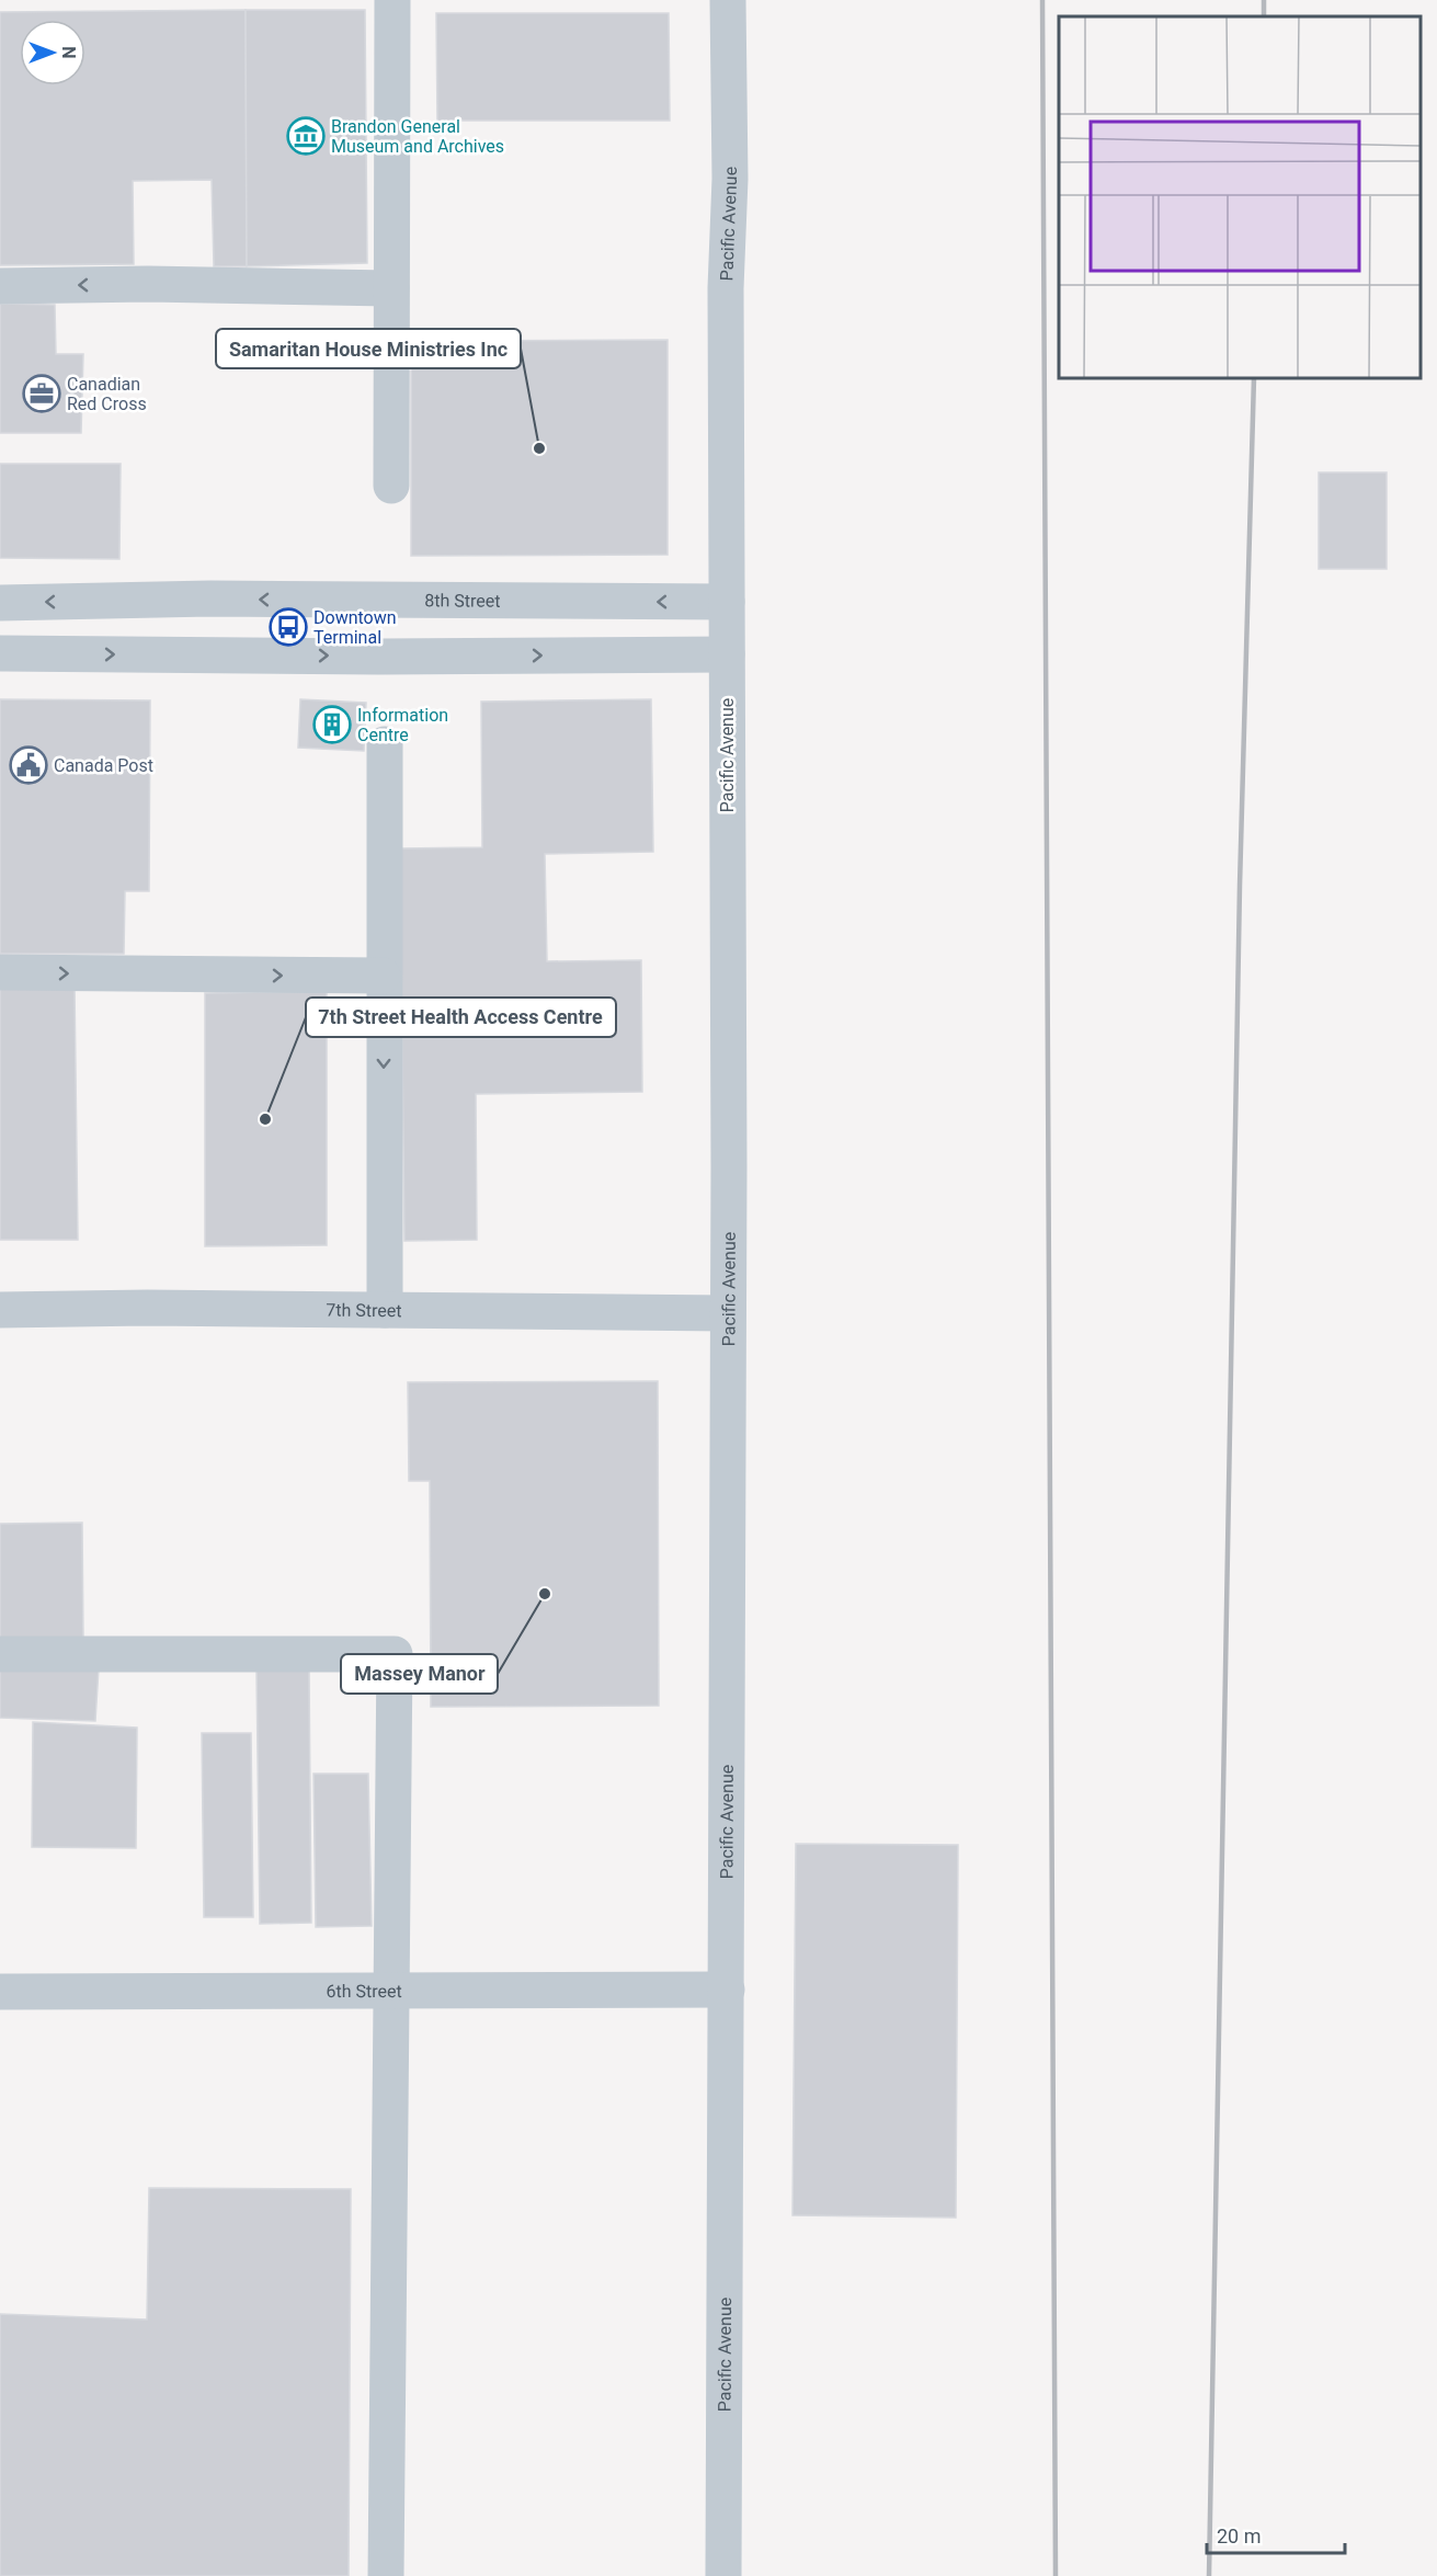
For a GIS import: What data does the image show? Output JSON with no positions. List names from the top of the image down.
{
  "streets": {
    "street": [
      "Pacific Avenue",
      "8th Street",
      "7th Street",
      "6th Street"
    ]
  },
  "crossings": [
    ["Pacific Avenue", "8th Street"],
    ["Pacific Avenue", "7th Street"],
    ["Pacific Avenue", "6th Street"]
  ],
  "places": {
    "museum": ["Brandon General Museum and Archives"],
    "office": ["Canadian Red Cross"],
    "other": ["Samaritan House Ministries Inc", "7th Street Health Access Centre", "Massey Manor"],
    "bus stop": ["Downtown Terminal"],
    "building": ["Information Centre"],
    "public building": ["Canada Post"]
  },
  "scale_bar": "20 m",
  "north": "right"
}
